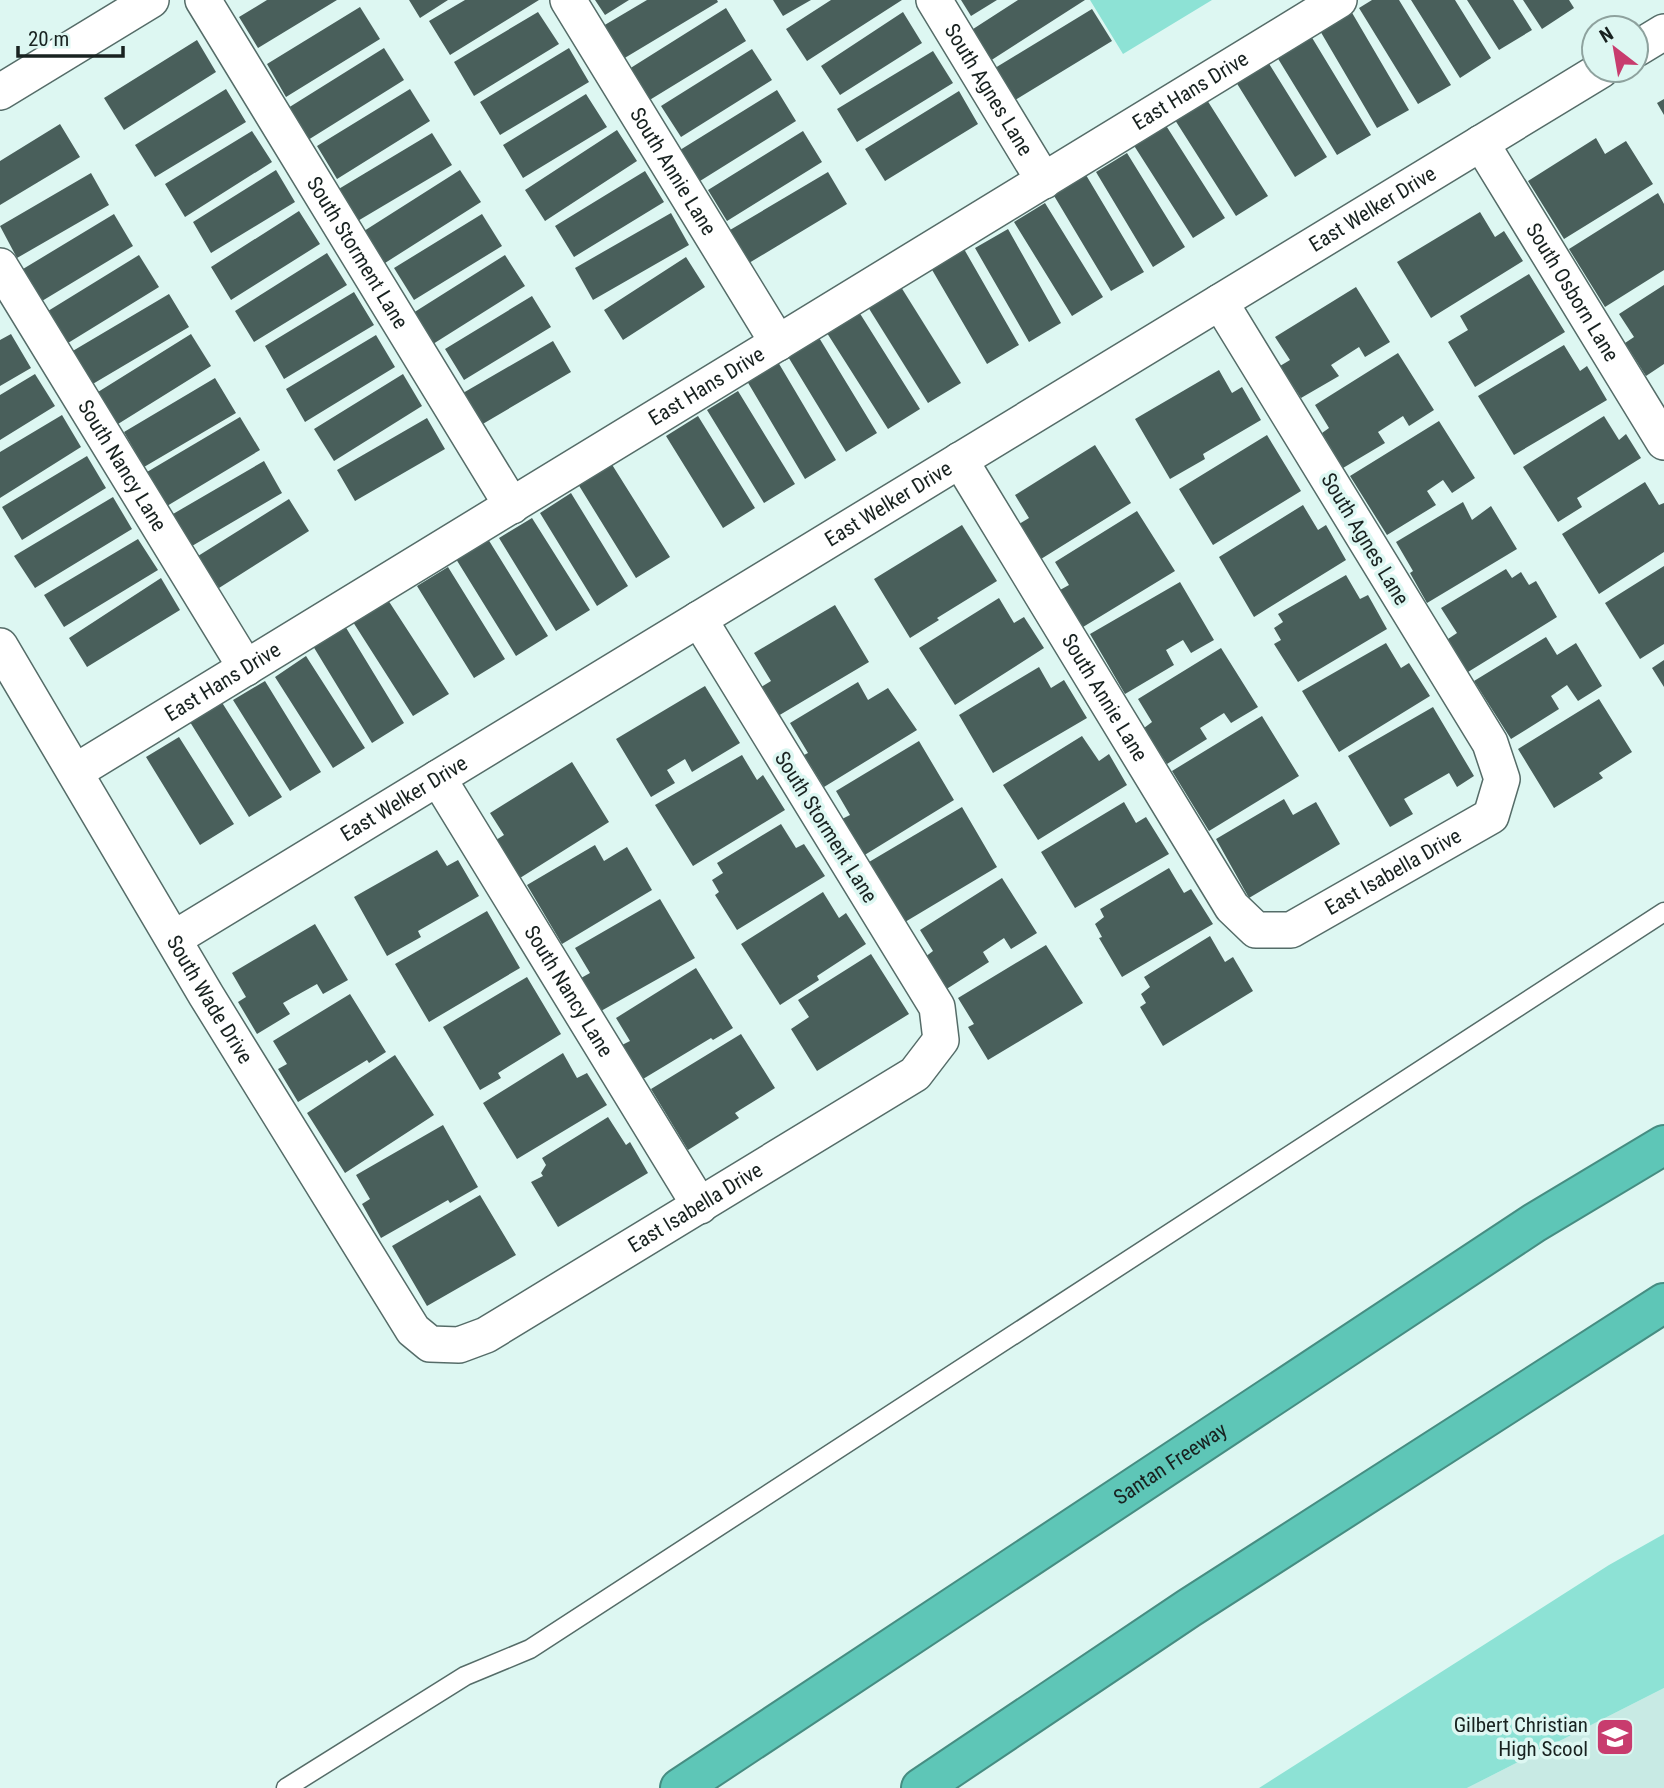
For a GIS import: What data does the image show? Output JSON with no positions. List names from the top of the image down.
{
  "streets": {
    "highway": ["Santan Freeway"],
    "street": [
      "South Agnes Lane",
      "East Hans Drive",
      "South Annie Lane",
      "East Welker Drive",
      "South Storment Lane",
      "South Osborn Lane",
      "South Nancy Lane",
      "East Isabella Drive",
      "South Wade Drive"
    ]
  },
  "crossings": [
    ["South Agnes Lane", "East Hans Drive"],
    ["South Agnes Lane", "East Welker Drive"],
    ["South Agnes Lane", "East Isabella Drive"],
    ["East Hans Drive", "South Annie Lane"],
    ["East Hans Drive", "South Storment Lane"],
    ["East Hans Drive", "South Nancy Lane"],
    ["East Hans Drive", "South Wade Drive"],
    ["South Annie Lane", "East Welker Drive"],
    ["South Annie Lane", "East Isabella Drive"],
    ["East Welker Drive", "South Storment Lane"],
    ["East Welker Drive", "South Osborn Lane"],
    ["East Welker Drive", "South Nancy Lane"],
    ["East Welker Drive", "South Wade Drive"],
    ["South Storment Lane", "East Isabella Drive"],
    ["South Nancy Lane", "East Isabella Drive"],
    ["East Isabella Drive", "South Wade Drive"]
  ],
  "places": {
    "school or university": ["Gilbert Christian High Scool"]
  },
  "scale_bar": "20 m",
  "north": "top left"
}
